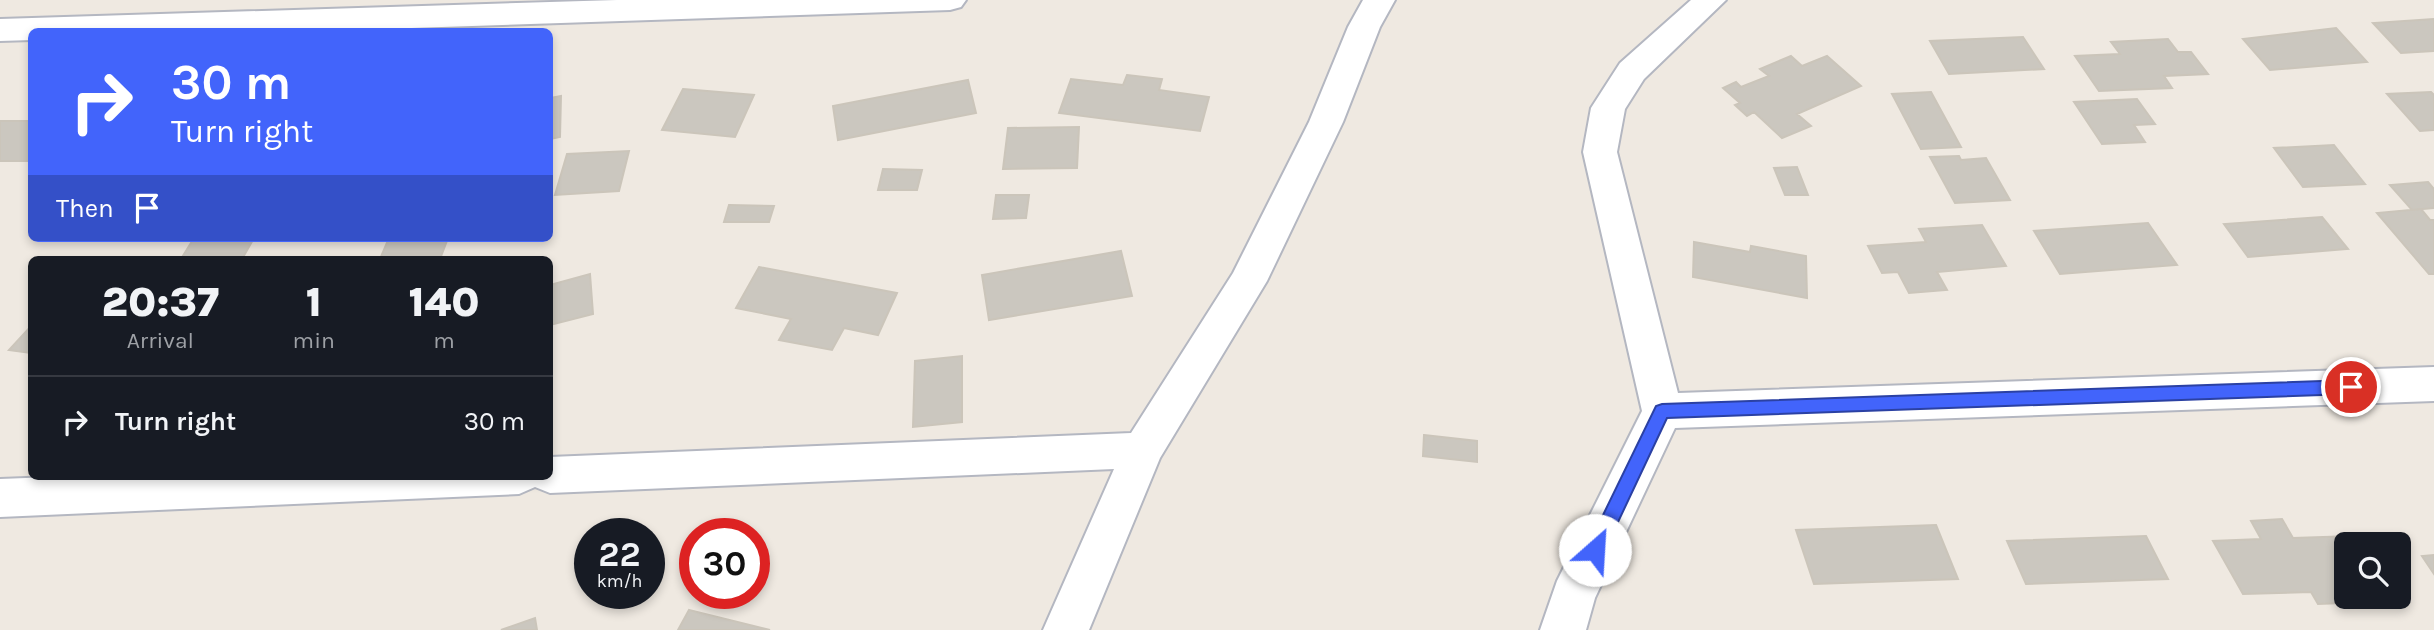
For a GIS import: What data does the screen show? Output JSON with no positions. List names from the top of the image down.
{
  "page": {
    "turn": ["30 m", "Turn right"],
    "then": "Then",
    "eta": [
      "20:37",
      "Arrival",
      "1",
      "min",
      "140",
      "m"
    ],
    "list": [
      {
        "name": "Turn right",
        "value": "30 m"
      }
    ],
    "speed": "22 km/h",
    "limit": "30"
  }
}
